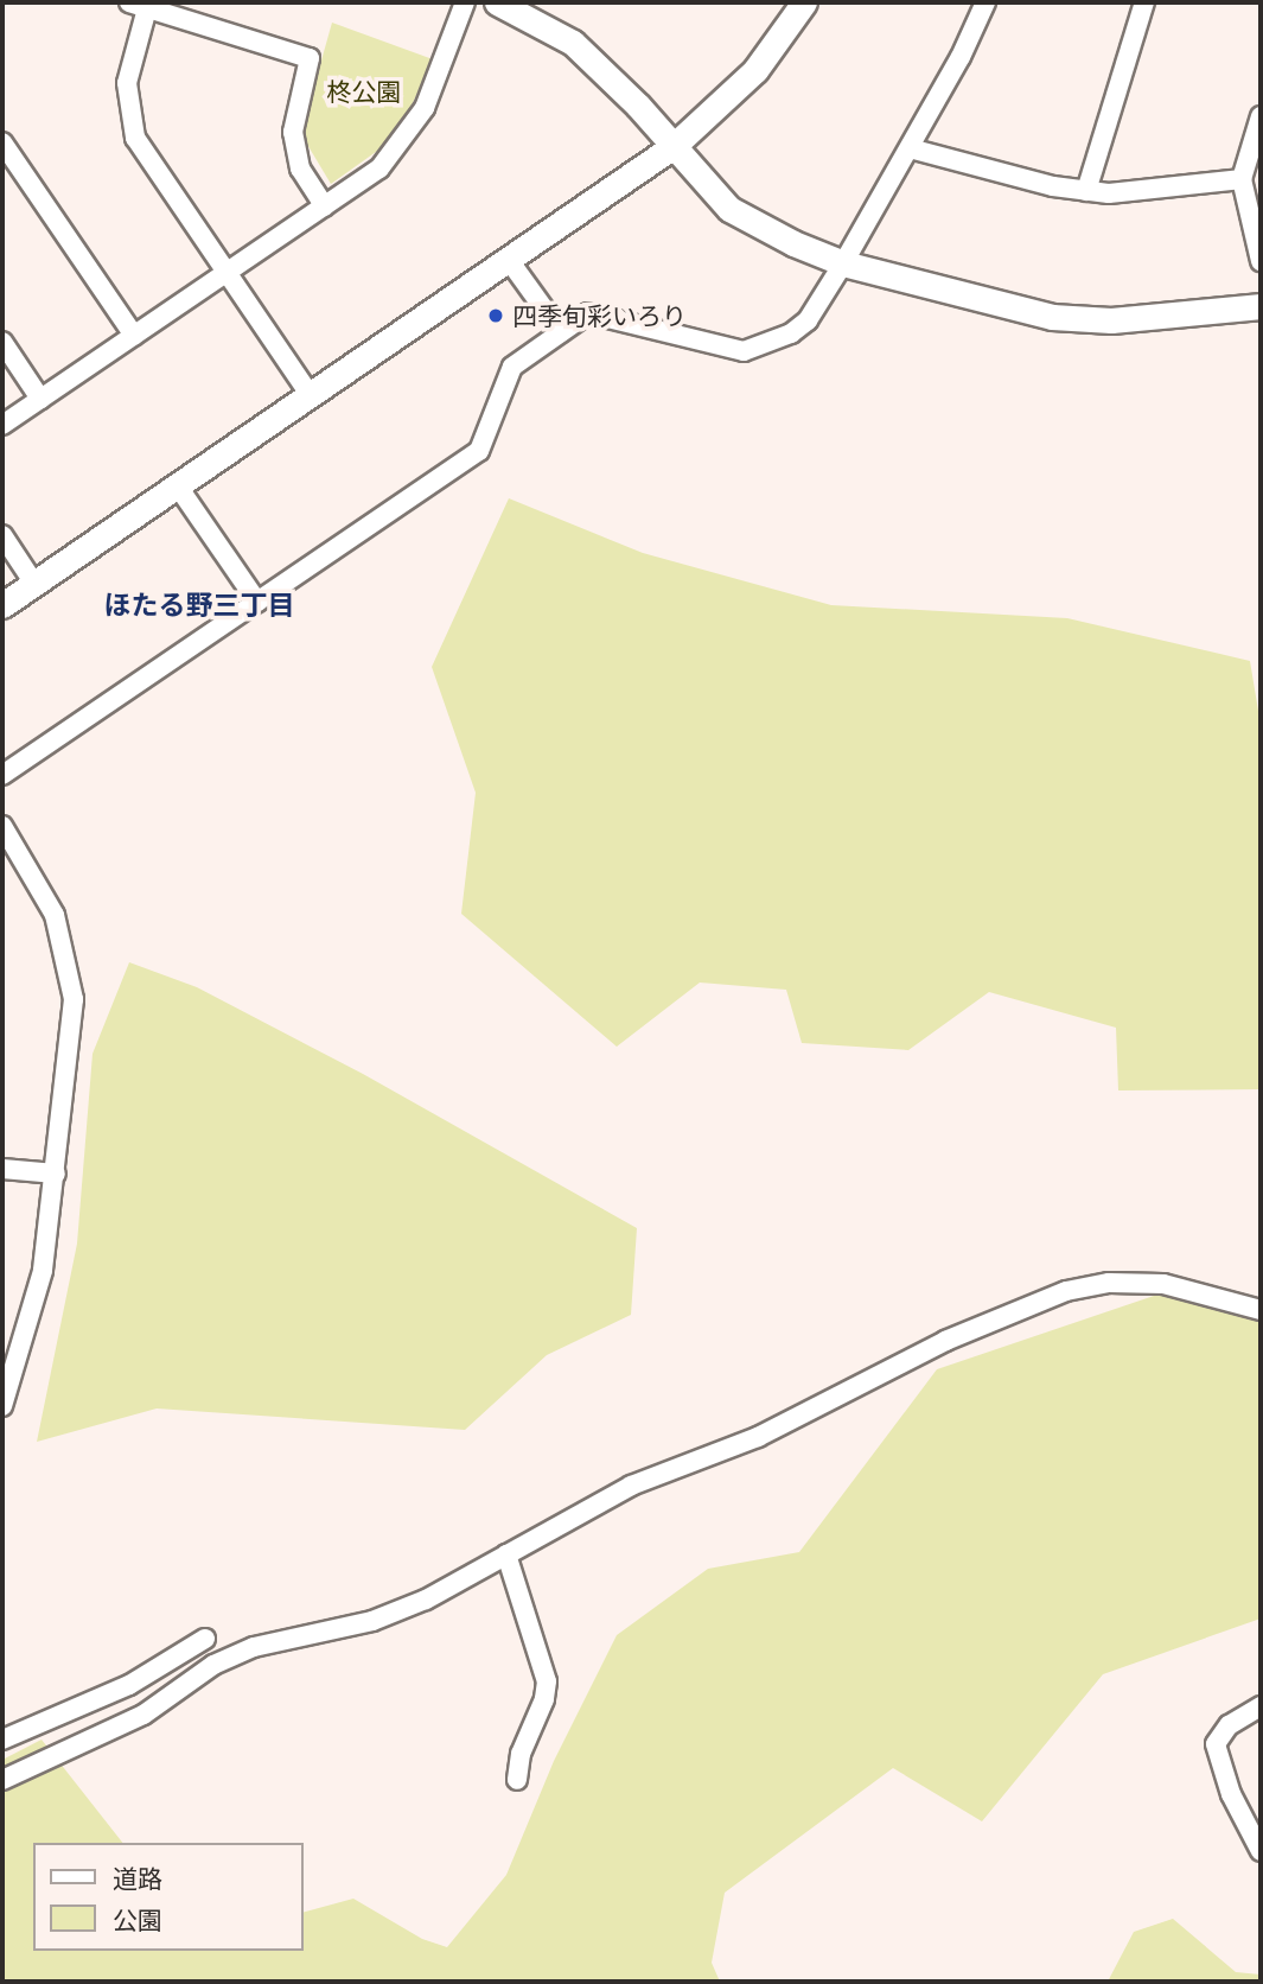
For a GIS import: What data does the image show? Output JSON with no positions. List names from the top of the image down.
{
  "districts": ["ほたる野三丁目"],
  "parks": ["柊公園"],
  "places": ["四季旬彩いろり"],
  "legend": ["道路", "公園"]
}
